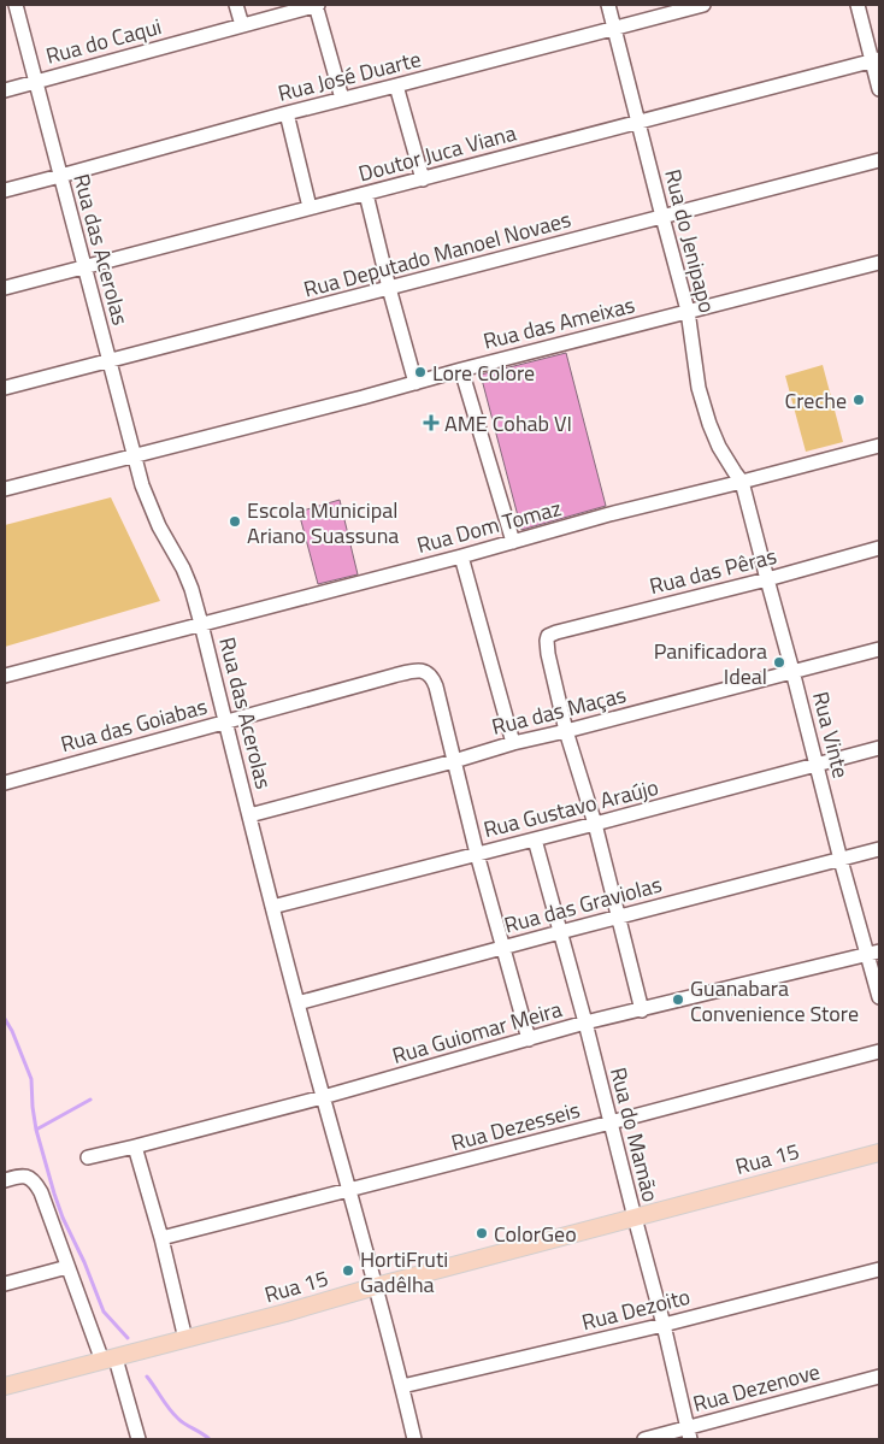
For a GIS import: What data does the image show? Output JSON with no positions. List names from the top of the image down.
{
  "streets": {
    "main road": ["Rua 15"],
    "street": [
      "Rua do Caqui",
      "Rua José Duarte",
      "Doutor Juca Viana",
      "Rua do Jenipapo",
      "Rua das Acerolas",
      "Rua Deputado Manoel Novaes",
      "Rua das Ameixas",
      "Rua Dom Tomaz",
      "Rua das Pêras",
      "Rua das Maças",
      "Rua das Goiabas",
      "Rua Vinte",
      "Rua Gustavo Araújo",
      "Rua das Graviolas",
      "Rua Guiomar Meira",
      "Rua Dezesseis",
      "Rua do Mamão",
      "Rua Dezoito",
      "Rua Dezenove"
    ]
  },
  "crossings": [
    ["Rua do Caqui", "Rua das Acerolas"],
    ["Rua José Duarte", "Rua do Jenipapo"],
    ["Rua José Duarte", "Rua das Acerolas"],
    ["Doutor Juca Viana", "Rua do Jenipapo"],
    ["Doutor Juca Viana", "Rua das Acerolas"],
    ["Rua do Jenipapo", "Rua Deputado Manoel Novaes"],
    ["Rua do Jenipapo", "Rua das Ameixas"],
    ["Rua do Jenipapo", "Rua Dom Tomaz"],
    ["Rua do Jenipapo", "Rua Vinte"],
    ["Rua das Acerolas", "Rua Deputado Manoel Novaes"],
    ["Rua das Acerolas", "Rua das Ameixas"],
    ["Rua das Acerolas", "Rua Dom Tomaz"],
    ["Rua das Acerolas", "Rua das Maças"],
    ["Rua das Acerolas", "Rua das Goiabas"],
    ["Rua das Acerolas", "Rua Gustavo Araújo"],
    ["Rua das Acerolas", "Rua das Graviolas"],
    ["Rua das Acerolas", "Rua Guiomar Meira"],
    ["Rua das Acerolas", "Rua Dezesseis"],
    ["Rua das Acerolas", "Rua 15"],
    ["Rua das Acerolas", "Rua Dezoito"],
    ["Rua Dom Tomaz", "Rua Vinte"],
    ["Rua das Pêras", "Rua das Maças"],
    ["Rua das Pêras", "Rua Vinte"],
    ["Rua das Maças", "Rua das Goiabas"],
    ["Rua das Maças", "Rua Vinte"],
    ["Rua das Goiabas", "Rua Gustavo Araújo"],
    ["Rua das Goiabas", "Rua das Graviolas"],
    ["Rua das Goiabas", "Rua Guiomar Meira"],
    ["Rua Vinte", "Rua Gustavo Araújo"],
    ["Rua Vinte", "Rua das Graviolas"],
    ["Rua Vinte", "Rua Guiomar Meira"],
    ["Rua Gustavo Araújo", "Rua do Mamão"],
    ["Rua das Graviolas", "Rua do Mamão"],
    ["Rua Guiomar Meira", "Rua do Mamão"],
    ["Rua Dezesseis", "Rua do Mamão"],
    ["Rua do Mamão", "Rua 15"],
    ["Rua do Mamão", "Rua Dezoito"],
    ["Rua do Mamão", "Rua Dezenove"]
  ],
  "places": {
    "other": [
      "Lore Colore",
      "Creche",
      "Escola Municipal Ariano Suassuna",
      "Panificadora Ideal",
      "Guanabara Convenience Store",
      "ColorGeo",
      "HortiFruti Gadêlha"
    ],
    "health": ["AME Cohab VI"]
  }
}
